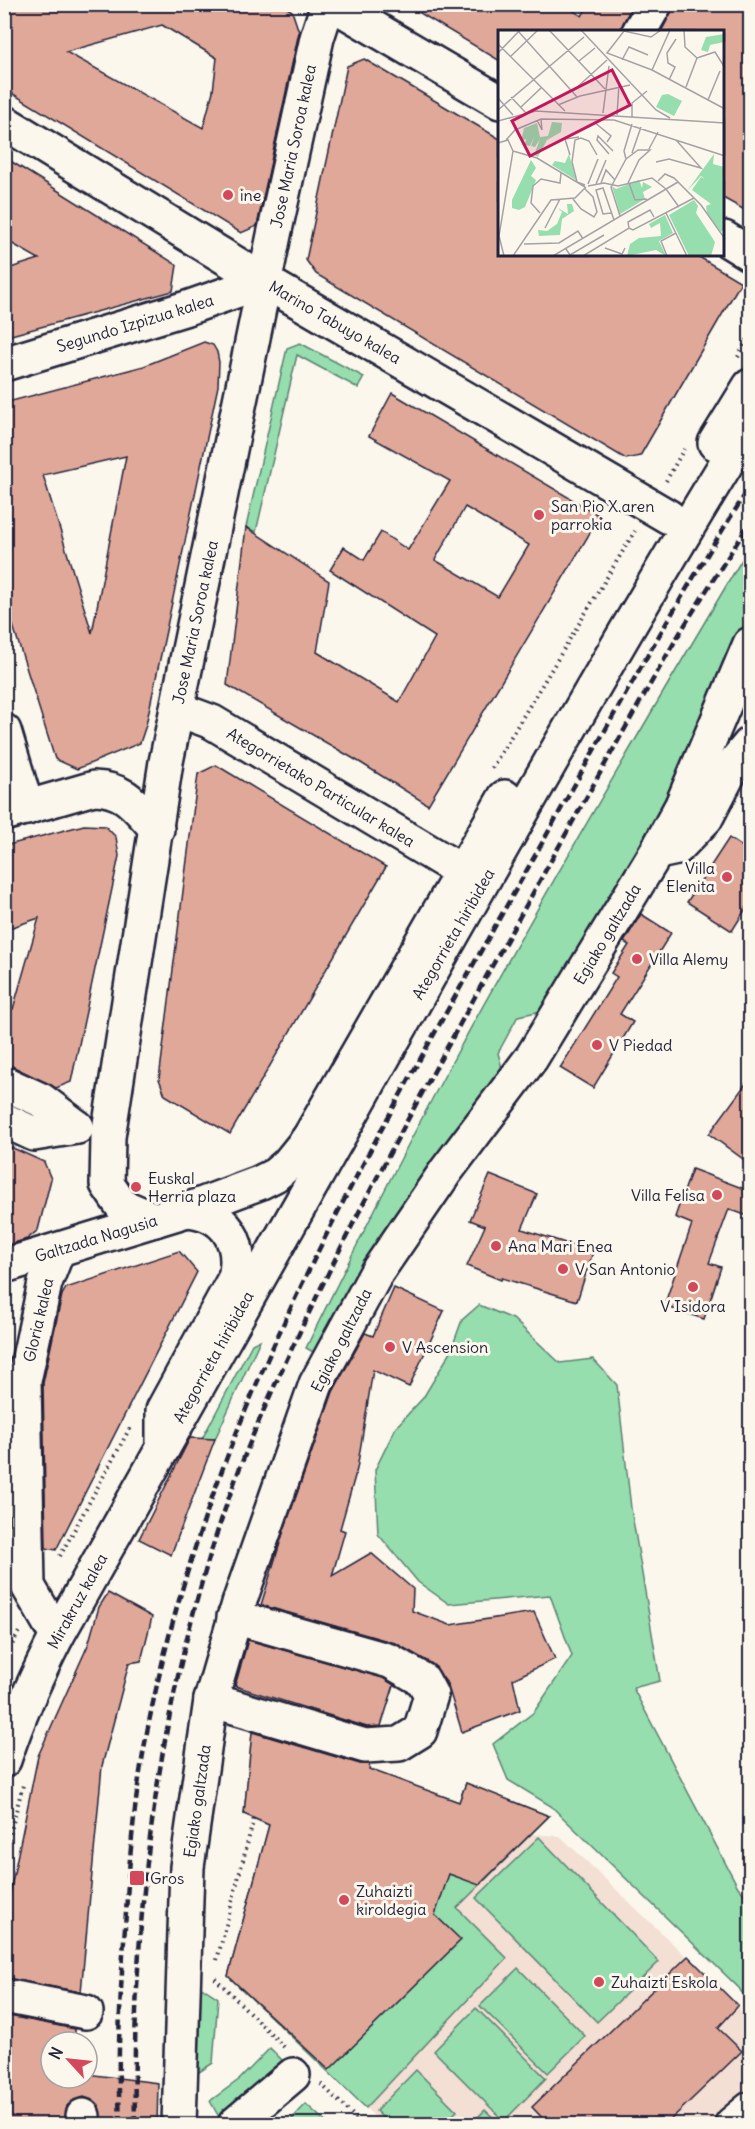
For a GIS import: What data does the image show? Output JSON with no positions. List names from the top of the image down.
{
  "streets": {
    "street": [
      "Jose Maria Soroa kalea",
      "Marino Tabuyo kalea",
      "Segundo Izpizua kalea",
      "Ategorrietako Particular kalea",
      "Ategorrieta hiribidea",
      "Egiako galtzada",
      "Galtzada Nagusia",
      "Gloria kalea",
      "Mirakruz kalea"
    ]
  },
  "crossings": [
    ["Jose Maria Soroa kalea", "Marino Tabuyo kalea"],
    ["Jose Maria Soroa kalea", "Segundo Izpizua kalea"],
    ["Jose Maria Soroa kalea", "Ategorrietako Particular kalea"],
    ["Jose Maria Soroa kalea", "Galtzada Nagusia"],
    ["Marino Tabuyo kalea", "Segundo Izpizua kalea"],
    ["Marino Tabuyo kalea", "Ategorrieta hiribidea"],
    ["Ategorrietako Particular kalea", "Ategorrieta hiribidea"],
    ["Ategorrieta hiribidea", "Galtzada Nagusia"],
    ["Ategorrieta hiribidea", "Mirakruz kalea"],
    ["Galtzada Nagusia", "Gloria kalea"],
    ["Gloria kalea", "Mirakruz kalea"]
  ],
  "places": {
    "other": [
      "ine",
      "San Pio X.aren parrokia",
      "Villa Elenita",
      "Villa Alemy",
      "V Piedad",
      "Euskal Herria plaza",
      "Villa Felisa",
      "Ana Mari Enea",
      "V San Antonio",
      "V Isidora",
      "V Ascension",
      "Zuhaizti kiroldegia",
      "Zuhaizti Eskola"
    ],
    "transit": ["Gros"]
  },
  "north": "top left"
}
